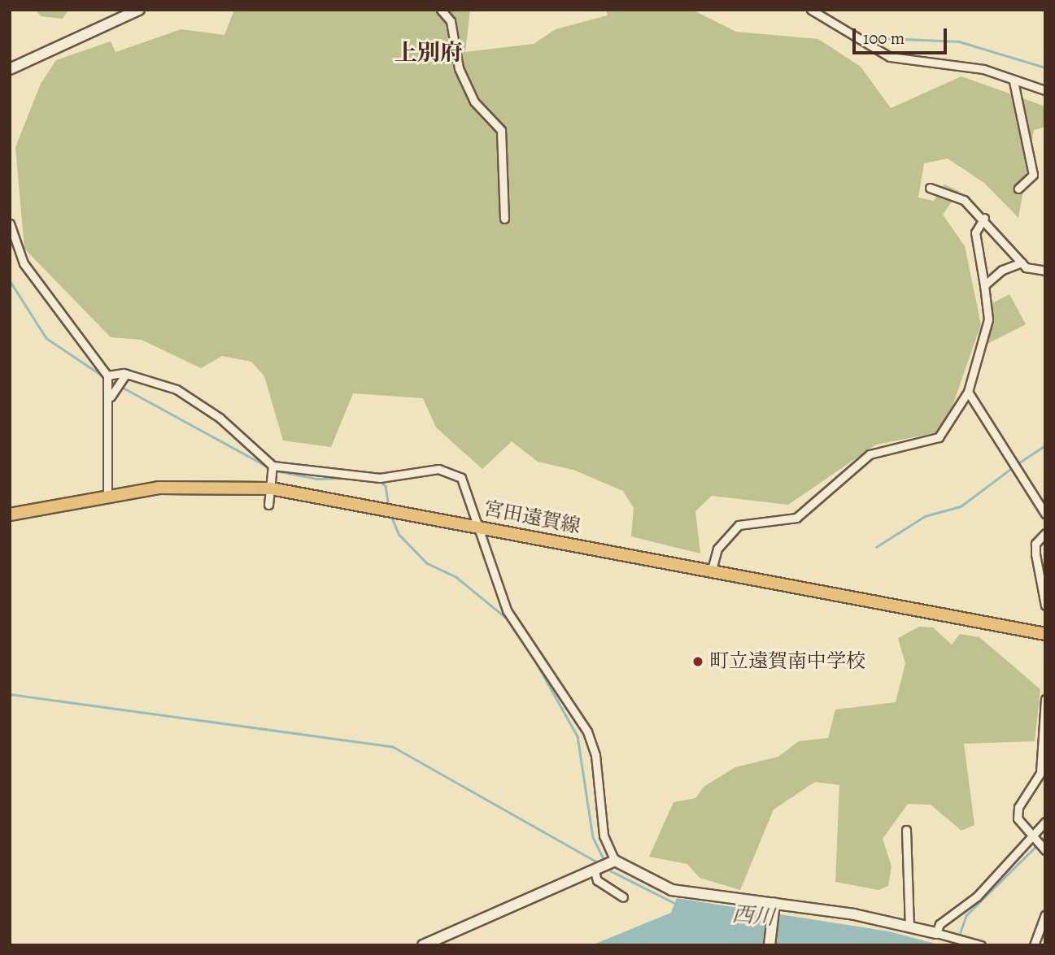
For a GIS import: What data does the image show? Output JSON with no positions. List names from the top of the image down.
{
  "streets": {
    "main road": ["宮田遠賀線"]
  },
  "districts": ["上別府"],
  "water": ["西川"],
  "places": ["町立遠賀南中学校"],
  "scale_bar": "100 m"
}
